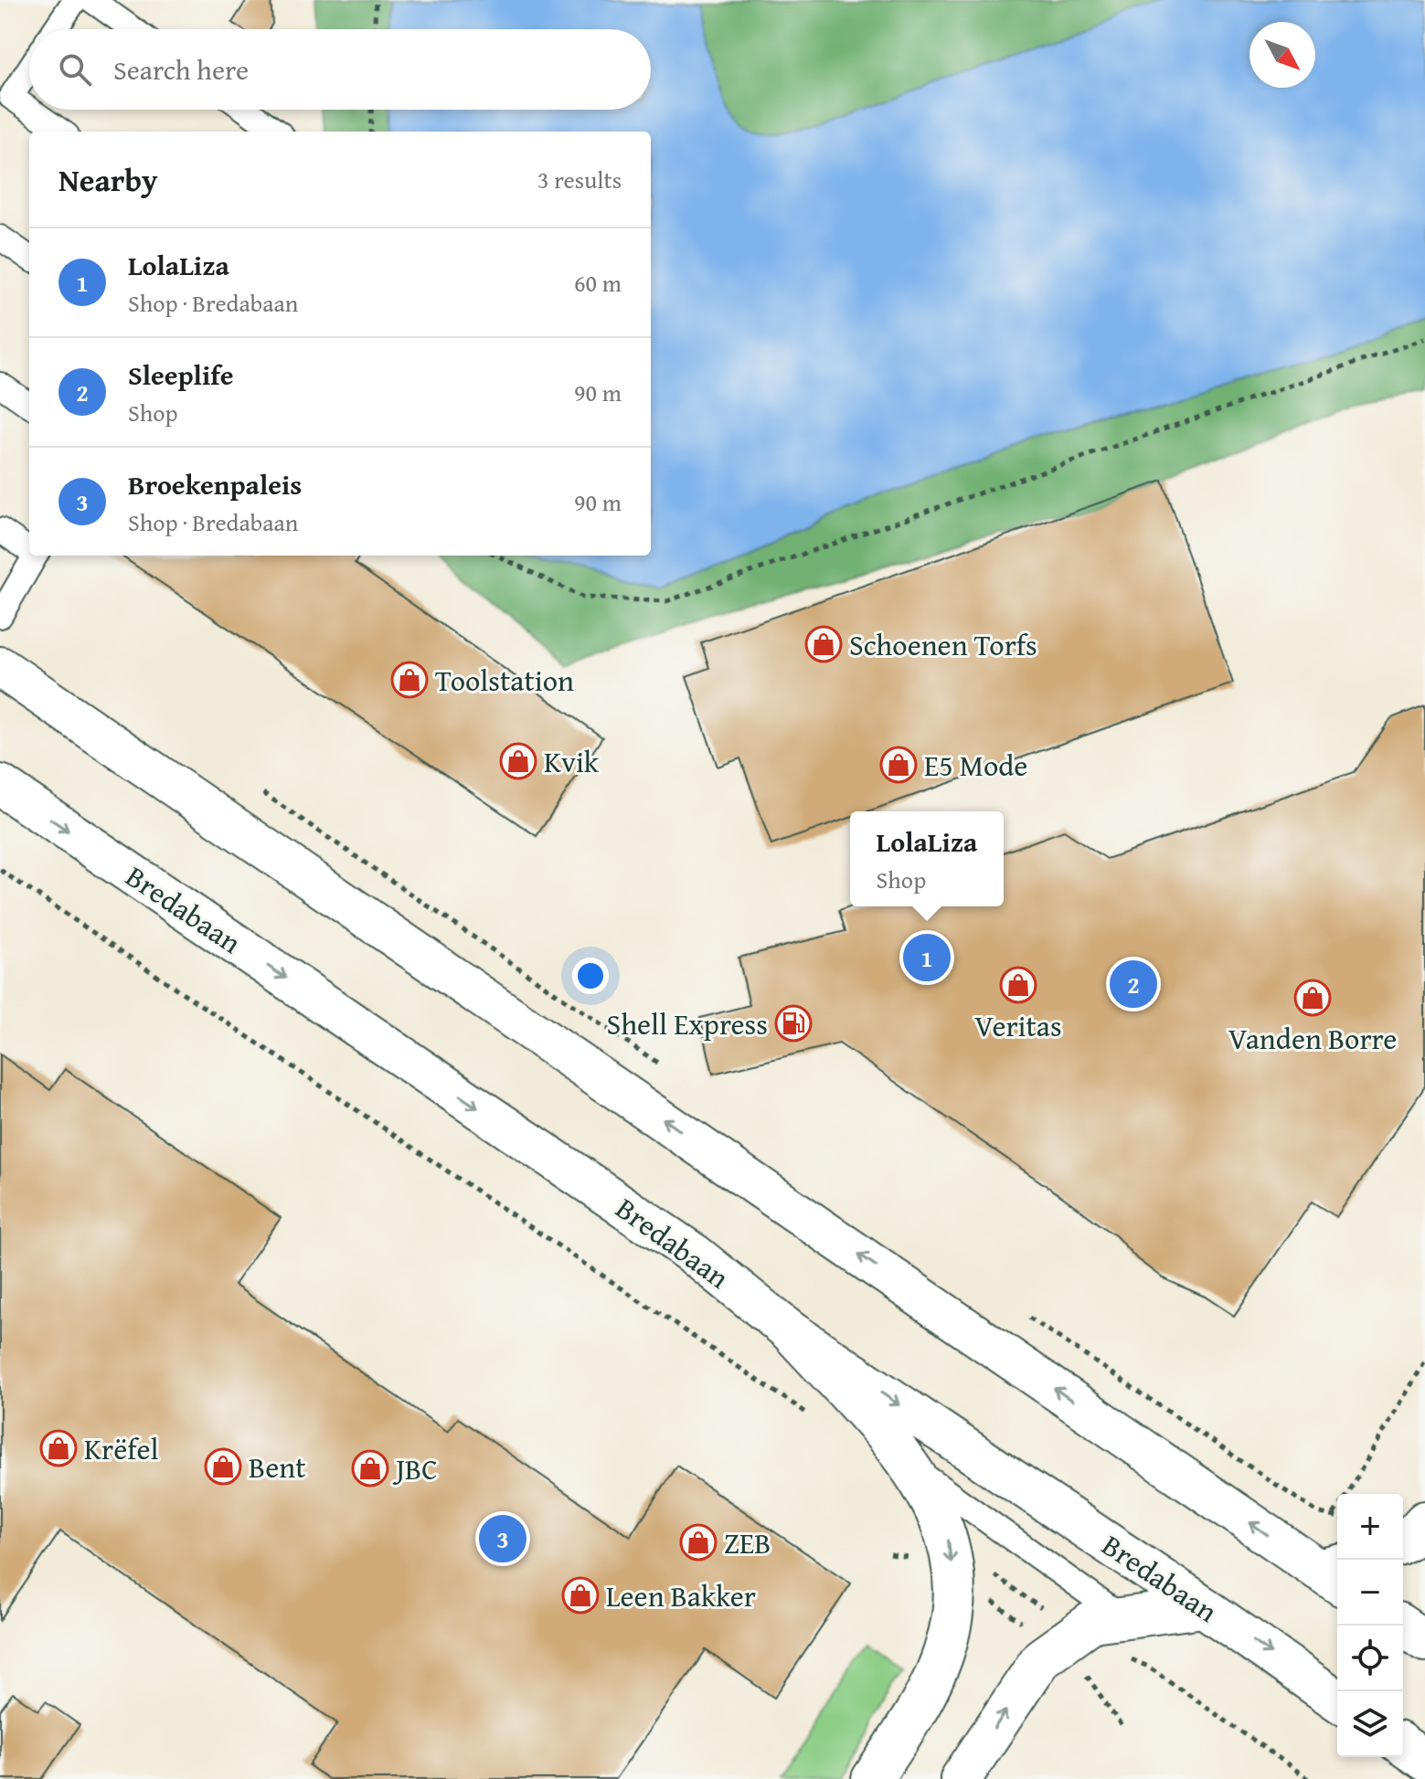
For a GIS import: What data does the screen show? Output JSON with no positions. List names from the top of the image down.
{
  "streets": {
    "main road": ["Bredabaan"]
  },
  "places": {
    "shop": [
      "Schoenen Torfs",
      "Toolstation",
      "Kvik",
      "E5 Mode",
      "Veritas",
      "Vanden Borre",
      "Krëfel",
      "Bent",
      "JBC",
      "ZEB",
      "Leen Bakker"
    ],
    "fuel station": ["Shell Express"]
  },
  "north": "bottom right",
  "page": {
    "search": "Search here",
    "heading": ["Nearby", "3 results"],
    "list": [
      {
        "mark": "1",
        "name": "LolaLiza",
        "note": "Shop · Bredabaan",
        "value": "60 m"
      },
      {
        "mark": "2",
        "name": "Sleeplife",
        "note": "Shop",
        "value": "90 m"
      },
      {
        "mark": "3",
        "name": "Broekenpaleis",
        "note": "Shop · Bredabaan",
        "value": "90 m"
      }
    ],
    "popup": ["LolaLiza", "Shop"],
    "pins": ["1", "2", "3"],
    "map_buttons": ["+", "−"]
  }
}
